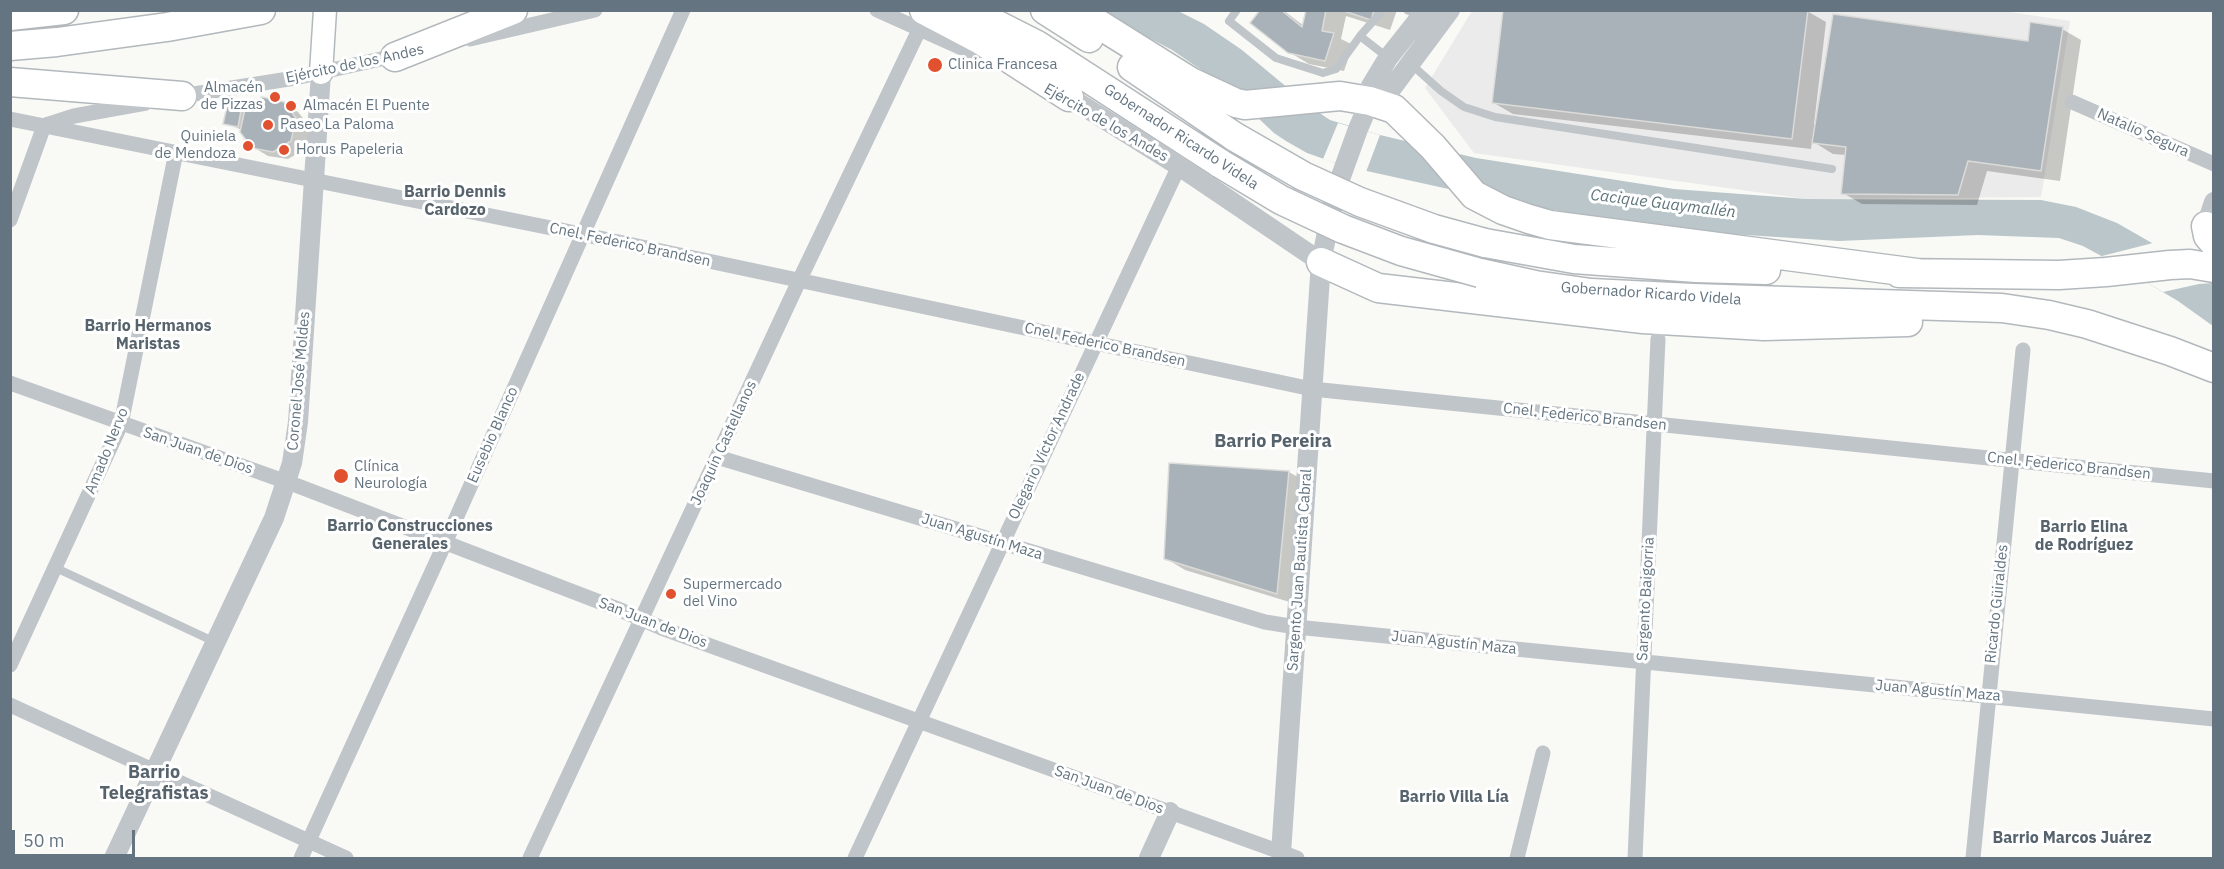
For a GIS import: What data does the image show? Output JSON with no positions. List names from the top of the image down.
{
  "streets": {
    "highway": ["Gobernador Ricardo Videla"],
    "main road": ["Coronel José Moldes"],
    "street": [
      "Ejército de los Andes",
      "Natalio Segura",
      "Cnel. Federico Brandsen",
      "Eusebio Blanco",
      "Joaquín Castellanos",
      "Olegario Víctor Andrade",
      "Amado Nervo",
      "San Juan de Dios",
      "Juan Agustín Maza",
      "Sargento Juan Bautista Cabral",
      "Sargento Baigorria",
      "Ricardo Güiraldes"
    ]
  },
  "crossings": [
    ["Ejército de los Andes", "Cnel. Federico Brandsen"],
    ["Ejército de los Andes", "Coronel José Moldes"],
    ["Ejército de los Andes", "Olegario Víctor Andrade"],
    ["Ejército de los Andes", "Sargento Juan Bautista Cabral"],
    ["Cnel. Federico Brandsen", "Coronel José Moldes"],
    ["Cnel. Federico Brandsen", "Eusebio Blanco"],
    ["Cnel. Federico Brandsen", "Joaquín Castellanos"],
    ["Cnel. Federico Brandsen", "Olegario Víctor Andrade"],
    ["Cnel. Federico Brandsen", "Amado Nervo"],
    ["Cnel. Federico Brandsen", "Sargento Juan Bautista Cabral"],
    ["Cnel. Federico Brandsen", "Sargento Baigorria"],
    ["Cnel. Federico Brandsen", "Ricardo Güiraldes"],
    ["Coronel José Moldes", "San Juan de Dios"],
    ["Eusebio Blanco", "San Juan de Dios"],
    ["Joaquín Castellanos", "San Juan de Dios"],
    ["Joaquín Castellanos", "Juan Agustín Maza"],
    ["Olegario Víctor Andrade", "San Juan de Dios"],
    ["Olegario Víctor Andrade", "Juan Agustín Maza"],
    ["Amado Nervo", "San Juan de Dios"],
    ["San Juan de Dios", "Sargento Juan Bautista Cabral"],
    ["Juan Agustín Maza", "Sargento Juan Bautista Cabral"],
    ["Juan Agustín Maza", "Sargento Baigorria"],
    ["Juan Agustín Maza", "Ricardo Güiraldes"]
  ],
  "districts": [
    "Barrio Dennis Cardozo",
    "Barrio Hermanos Maristas",
    "Barrio Pereira",
    "Barrio Construcciones Generales",
    "Barrio Elina de Rodríguez",
    "Barrio Telegrafistas",
    "Barrio Villa Lía",
    "Barrio Marcos Juárez"
  ],
  "water": ["Cacique Guaymallén"],
  "places": [
    "Clinica Francesa",
    "Almacén de Pizzas",
    "Almacén El Puente",
    "Paseo La Paloma",
    "Quiniela de Mendoza",
    "Horus Papeleria",
    "Clínica Neurología",
    "Supermercado del Vino"
  ],
  "scale_bar": "50 m"
}
